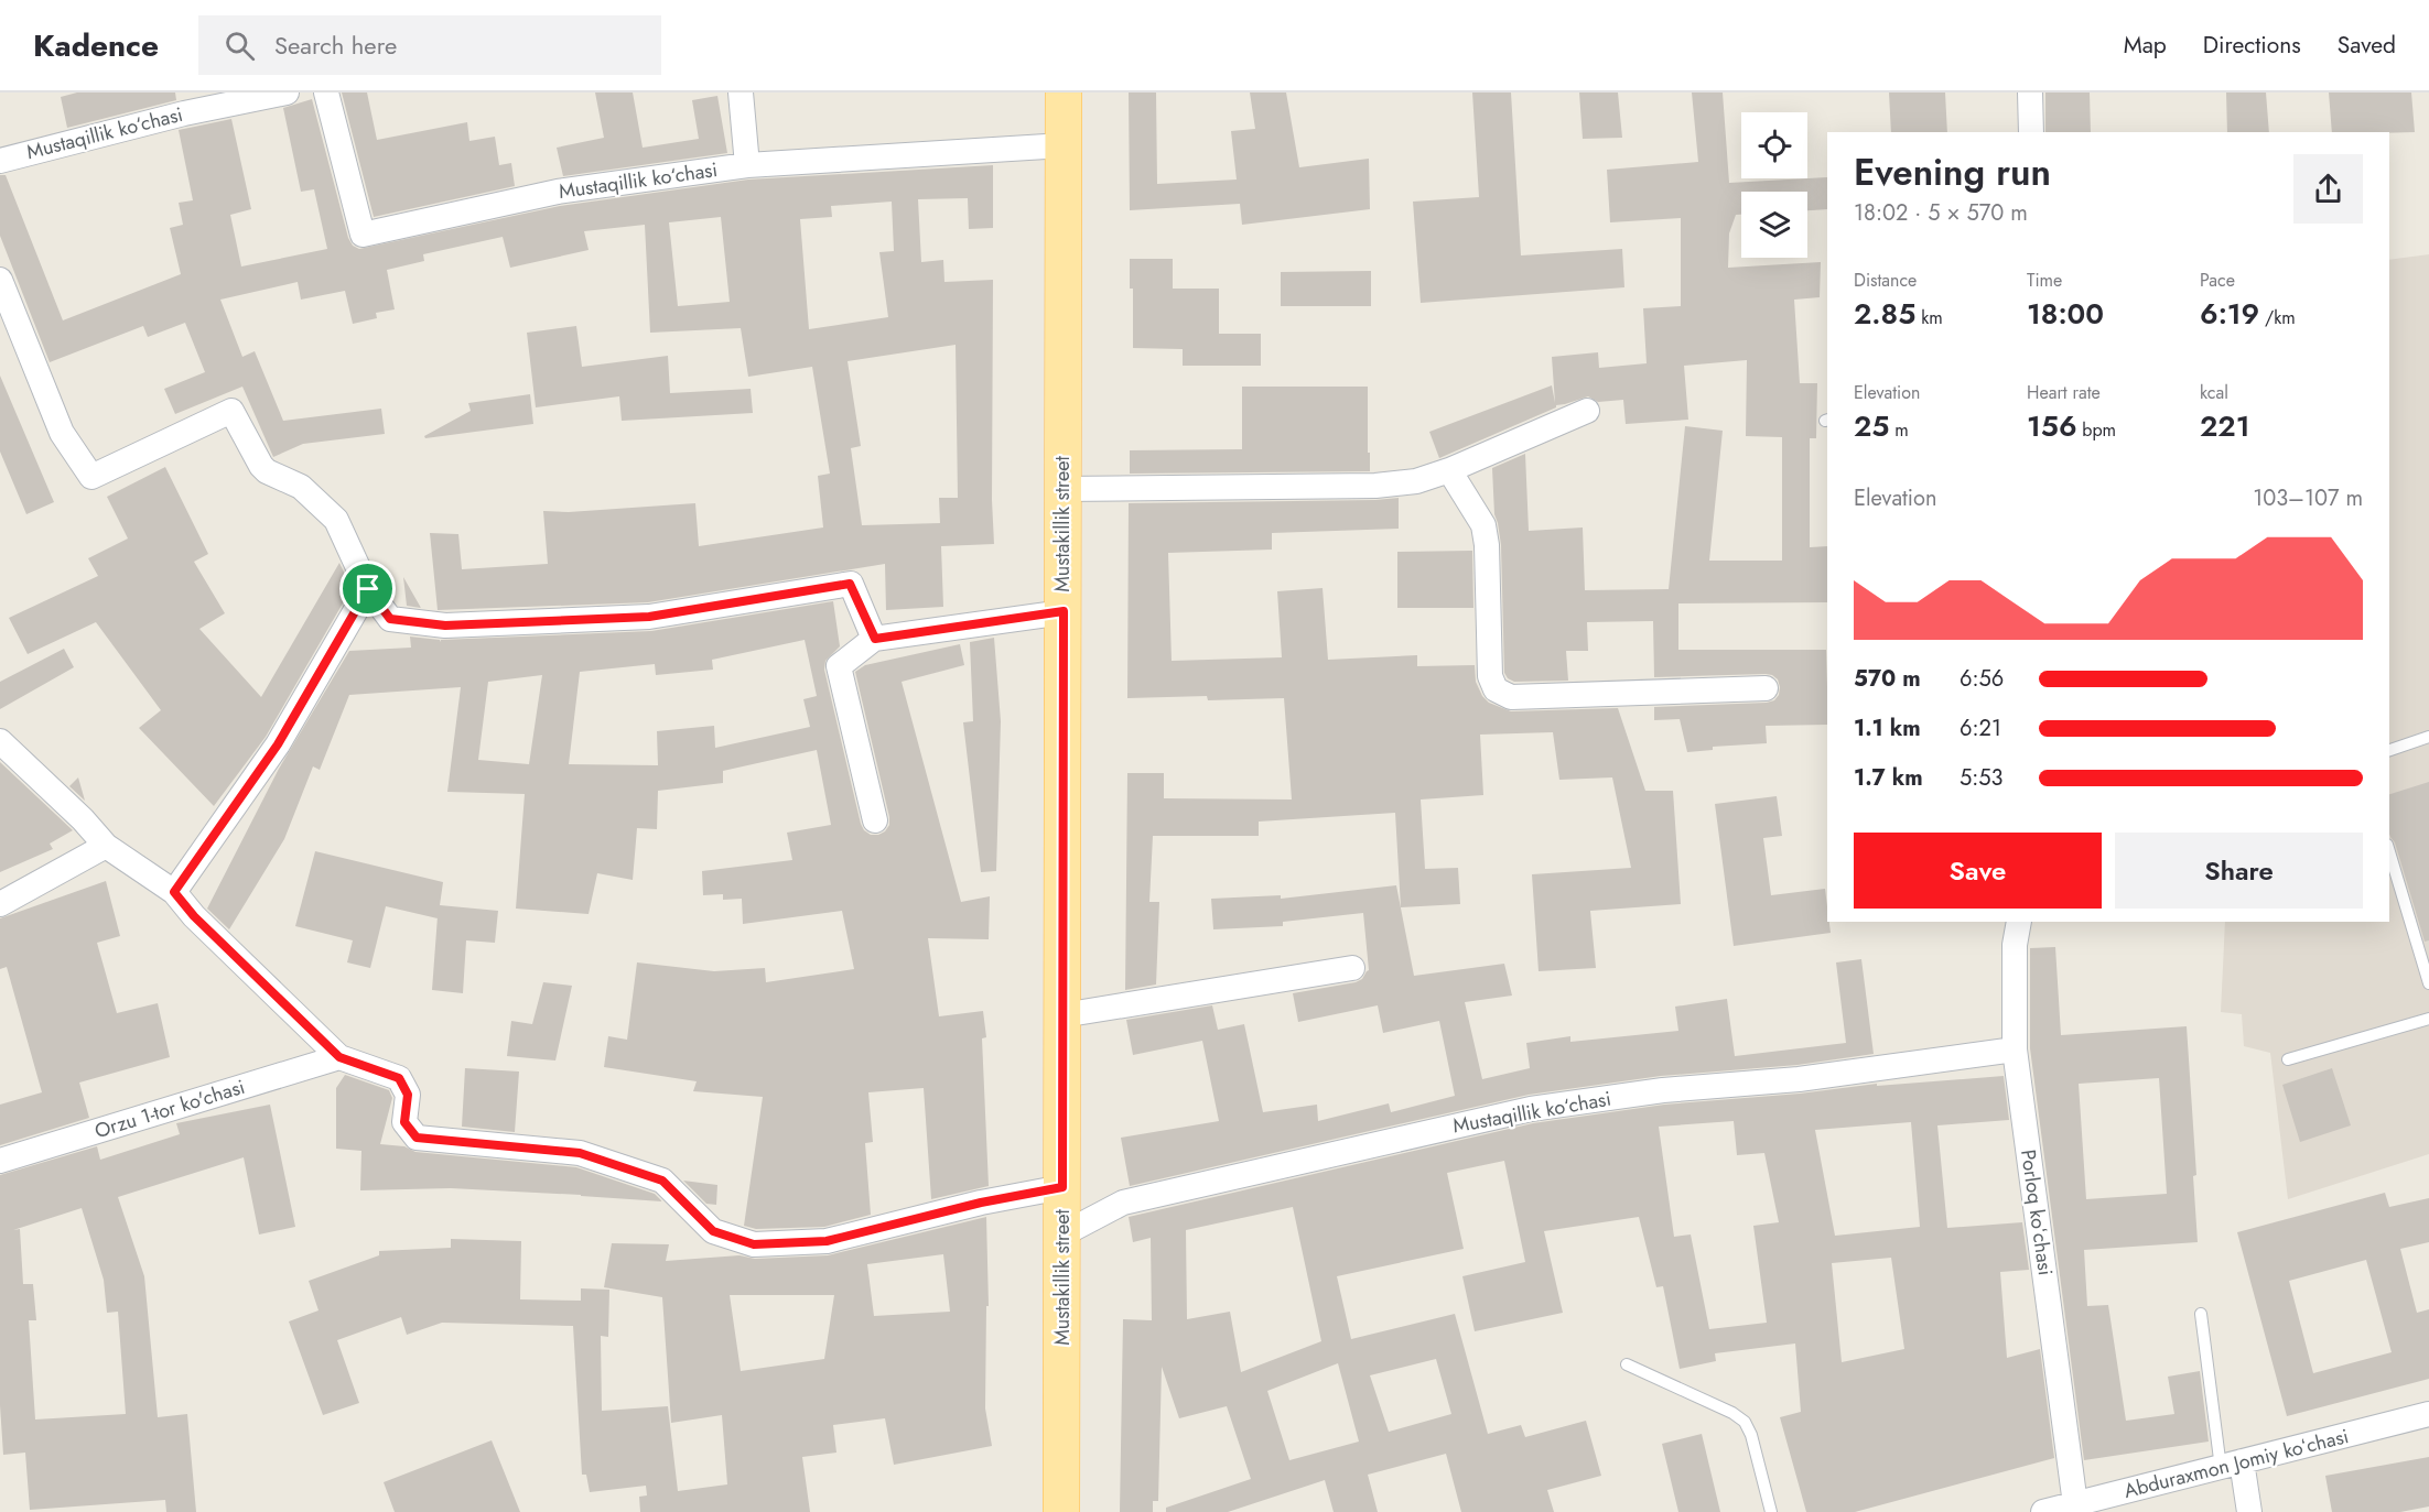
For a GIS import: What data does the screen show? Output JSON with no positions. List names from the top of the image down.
{
  "streets": {
    "main road": ["Mustakillik street"],
    "street": [
      "Mustaqillik ko‘chasi",
      "Orzu 1-tor ko'chasi",
      "Porloq koʻchasi",
      "Abduraxmon Jomiy koʻchasi"
    ]
  },
  "crossings": [
    ["Mustaqillik ko‘chasi", "Mustakillik street"],
    ["Mustaqillik ko‘chasi", "Porloq koʻchasi"],
    ["Porloq koʻchasi", "Abduraxmon Jomiy koʻchasi"]
  ],
  "page": {
    "header": "Kadence",
    "search": "Search here",
    "nav": ["Map", "Directions", "Saved"],
    "heading": ["Evening run", "18:02 · 5 × 570 m"],
    "stats": [
      ["Distance", "2.85 km"],
      ["Time", "18:00"],
      ["Pace", "6:19 /km"],
      ["Elevation", "25 m"],
      ["Heart rate", "156 bpm"],
      ["kcal", "221"]
    ],
    "chart": ["Elevation", "103–107 m"],
    "list": [
      {
        "name": "570 m",
        "note": "6:56"
      },
      {
        "name": "1.1 km",
        "note": "6:21"
      },
      {
        "name": "1.7 km",
        "note": "5:53"
      }
    ],
    "buttons": ["Save", "Share"]
  }
}
